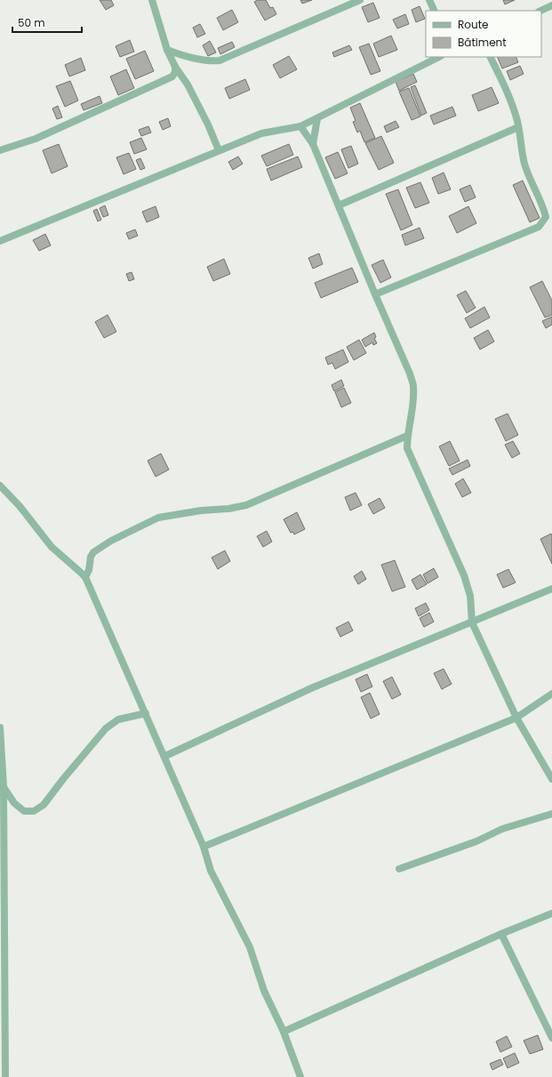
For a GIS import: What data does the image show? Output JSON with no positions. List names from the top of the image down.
{
  "legend": ["Route", "Bâtiment"],
  "scale_bar": "50 m"
}
